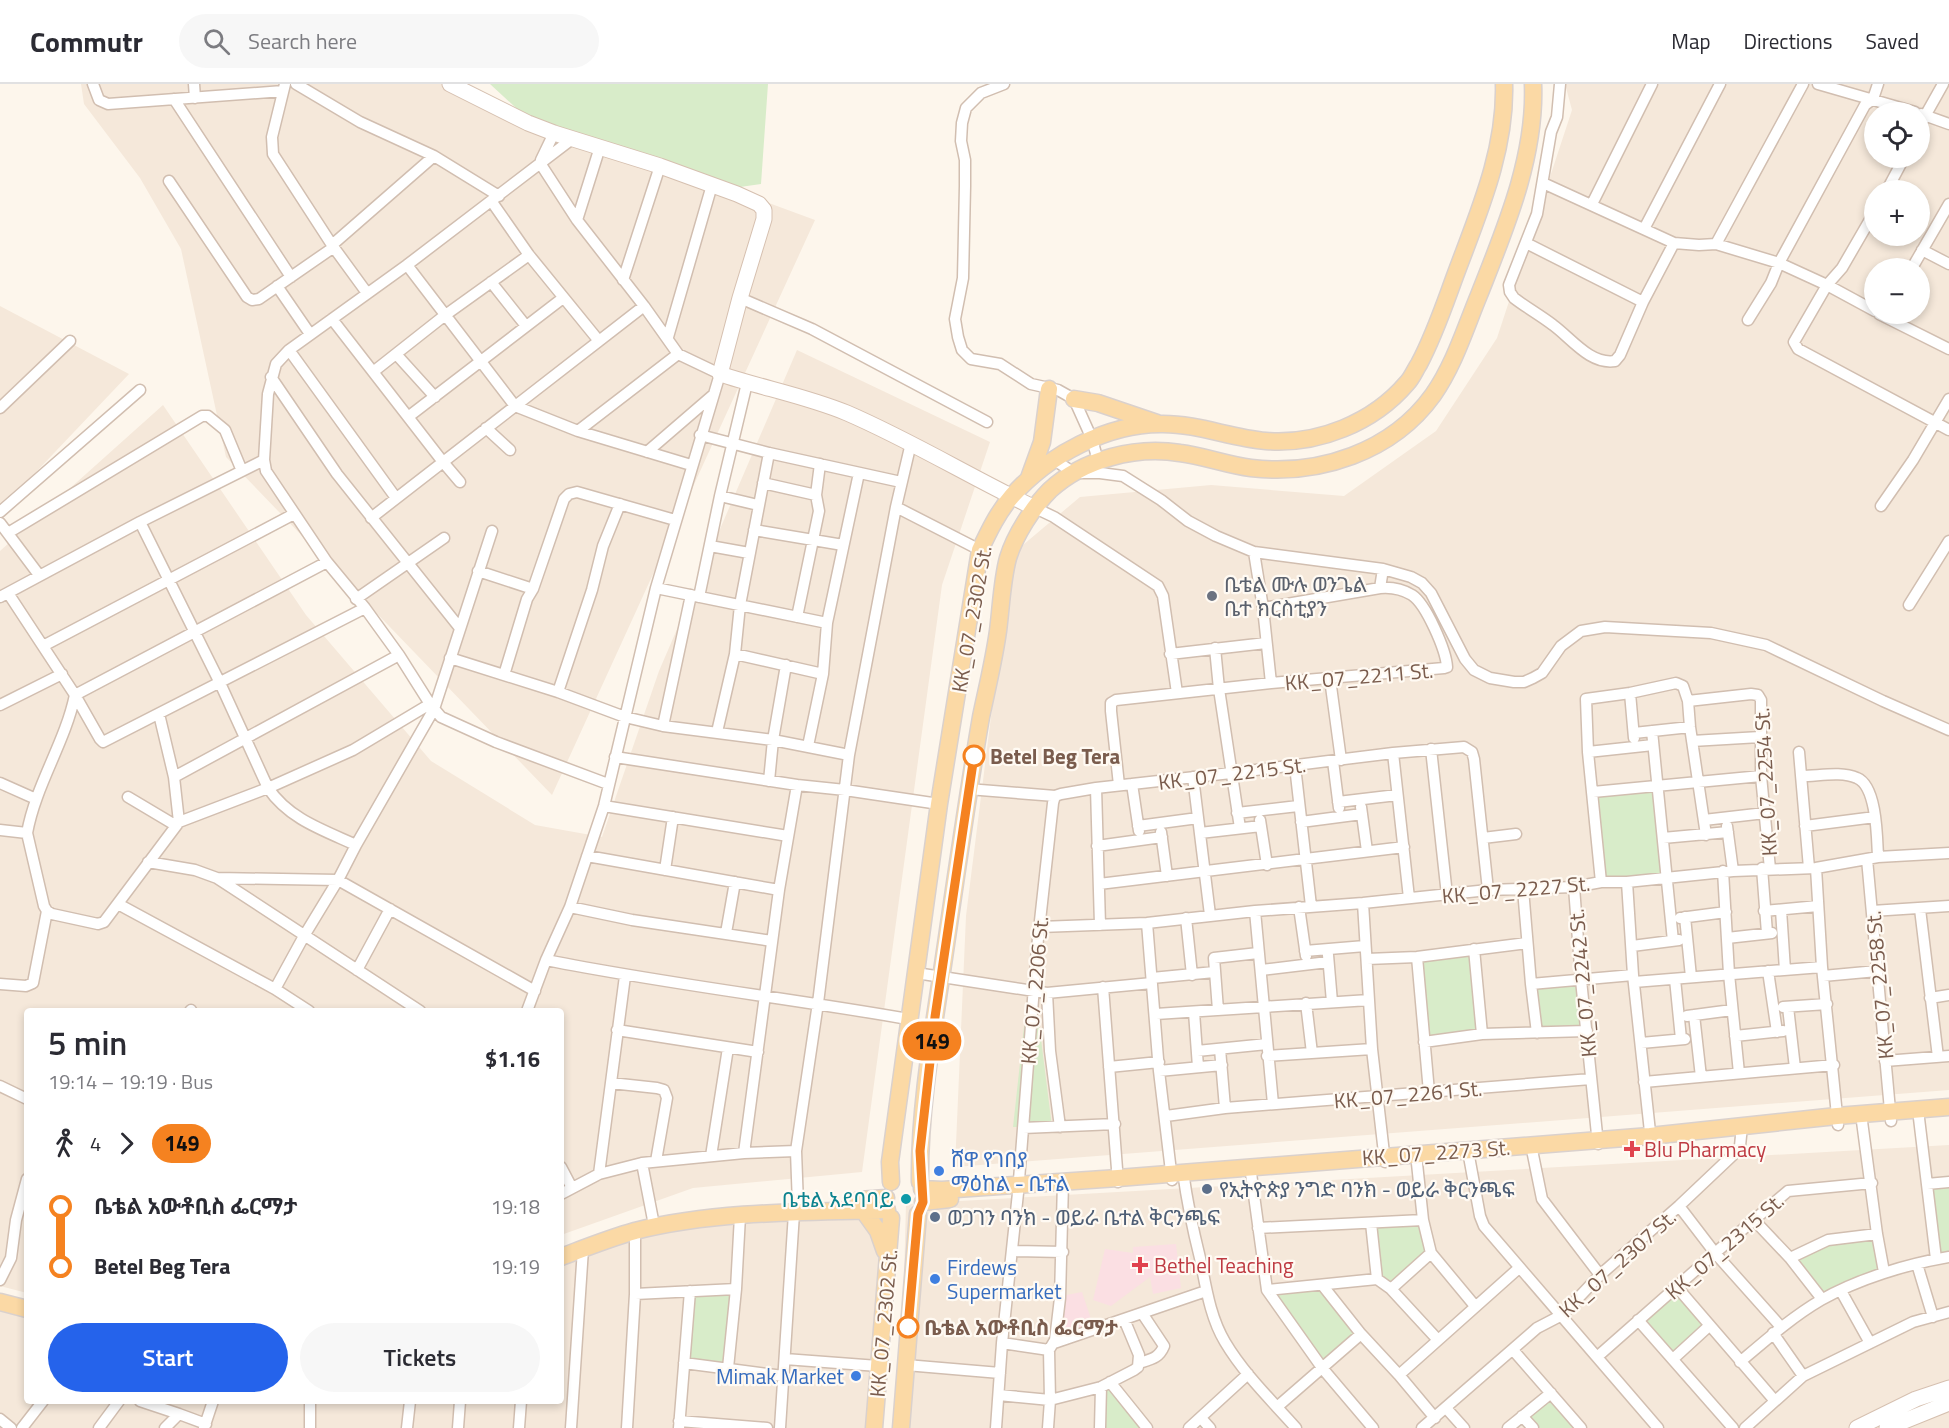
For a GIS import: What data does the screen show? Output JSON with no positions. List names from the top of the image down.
{
  "streets": {
    "main road": ["KK_07_2302 St.", "KK_07_2273 St."],
    "street": [
      "KK_07_2211 St.",
      "KK_07_2215 St.",
      "KK_07_2254 St.",
      "KK_07_2227 St.",
      "KK_07_2242 St.",
      "KK_07_2258 St.",
      "KK_07_2206 St.",
      "KK_07_2261 St.",
      "KK_07_2315 St.",
      "KK_07_2307 St."
    ]
  },
  "crossings": [
    ["KK_07_2302 St.", "KK_07_2215 St."],
    ["KK_07_2302 St.", "KK_07_2273 St."],
    ["KK_07_2211 St.", "KK_07_2215 St."],
    ["KK_07_2215 St.", "KK_07_2206 St."],
    ["KK_07_2254 St.", "KK_07_2227 St."],
    ["KK_07_2227 St.", "KK_07_2242 St."],
    ["KK_07_2227 St.", "KK_07_2258 St."],
    ["KK_07_2227 St.", "KK_07_2206 St."],
    ["KK_07_2242 St.", "KK_07_2261 St."],
    ["KK_07_2242 St.", "KK_07_2273 St."],
    ["KK_07_2258 St.", "KK_07_2273 St."],
    ["KK_07_2206 St.", "KK_07_2273 St."],
    ["KK_07_2273 St.", "KK_07_2307 St."]
  ],
  "places": {
    "other": [
      "ቤቴል ሙሉ ወንጌል ቤተ ክርስቲያን",
      "Betel Beg Tera",
      "ሸዋ የገበያ ማዕከል - ቤተል",
      "የኢትዮጵያ ንግድ ባንክ - ወይራ ቅርንጫፍ",
      "ቤቴል አደባባይ",
      "ወጋገን ባንክ - ወይራ ቤተል ቅርንጫፍ",
      "Firdews Supermarket",
      "ቤቴል አውቶቢስ ፌርማታ",
      "Mimak Market"
    ],
    "health": ["Blu Pharmacy", "Bethel Teaching"]
  },
  "lines": ["bus line 149"],
  "page": {
    "header": "Commutr",
    "search": "Search here",
    "nav": ["Map", "Directions", "Saved"],
    "on_map": "149",
    "map_buttons": ["+", "−"],
    "heading": ["5 min", "19:14 – 19:19 · Bus", "$1.16"],
    "legs": ["4", "149"],
    "list": [
      {
        "name": "ቤቴል አውቶቢስ ፌርማታ",
        "value": "19:18"
      },
      {
        "name": "Betel Beg Tera",
        "value": "19:19"
      }
    ],
    "buttons": ["Start", "Tickets"]
  }
}
